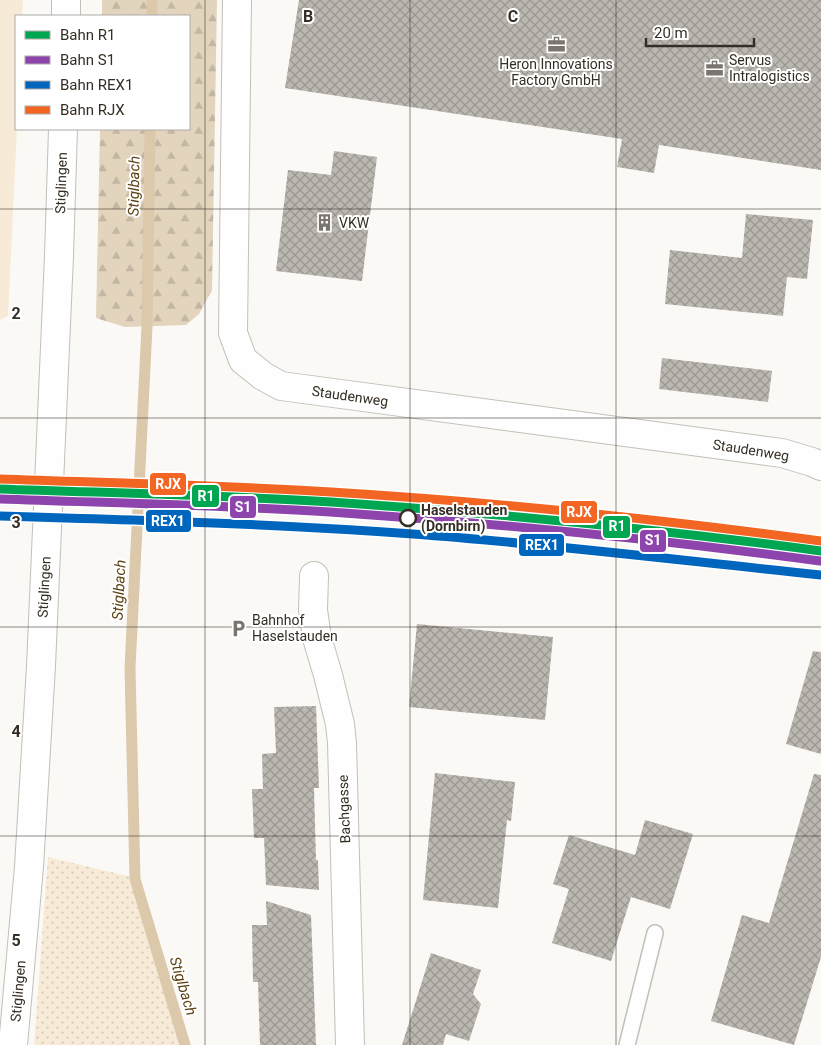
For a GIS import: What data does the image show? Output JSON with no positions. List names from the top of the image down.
{
  "streets": {
    "street": ["Stiglingen", "Staudenweg", "Bachgasse"]
  },
  "water": ["Stiglbach"],
  "places": {
    "office": ["Heron Innovations Factory GmbH", "Servus Intralogistics"],
    "building": ["VKW"],
    "other": ["Haselstauden (Dornbirn)"],
    "parking": ["Bahnhof Haselstauden"]
  },
  "lines": [
    "rail line RJX",
    "rail line R1",
    "rail line S1",
    "rail line REX1"
  ],
  "legend": [
    "Bahn R1",
    "Bahn S1",
    "Bahn REX1",
    "Bahn RJX"
  ],
  "scale_bar": "20 m",
  "grid": {
    "columns": ["B", "C"],
    "rows": [
      "2",
      "3",
      "4",
      "5"
    ]
  }
}
